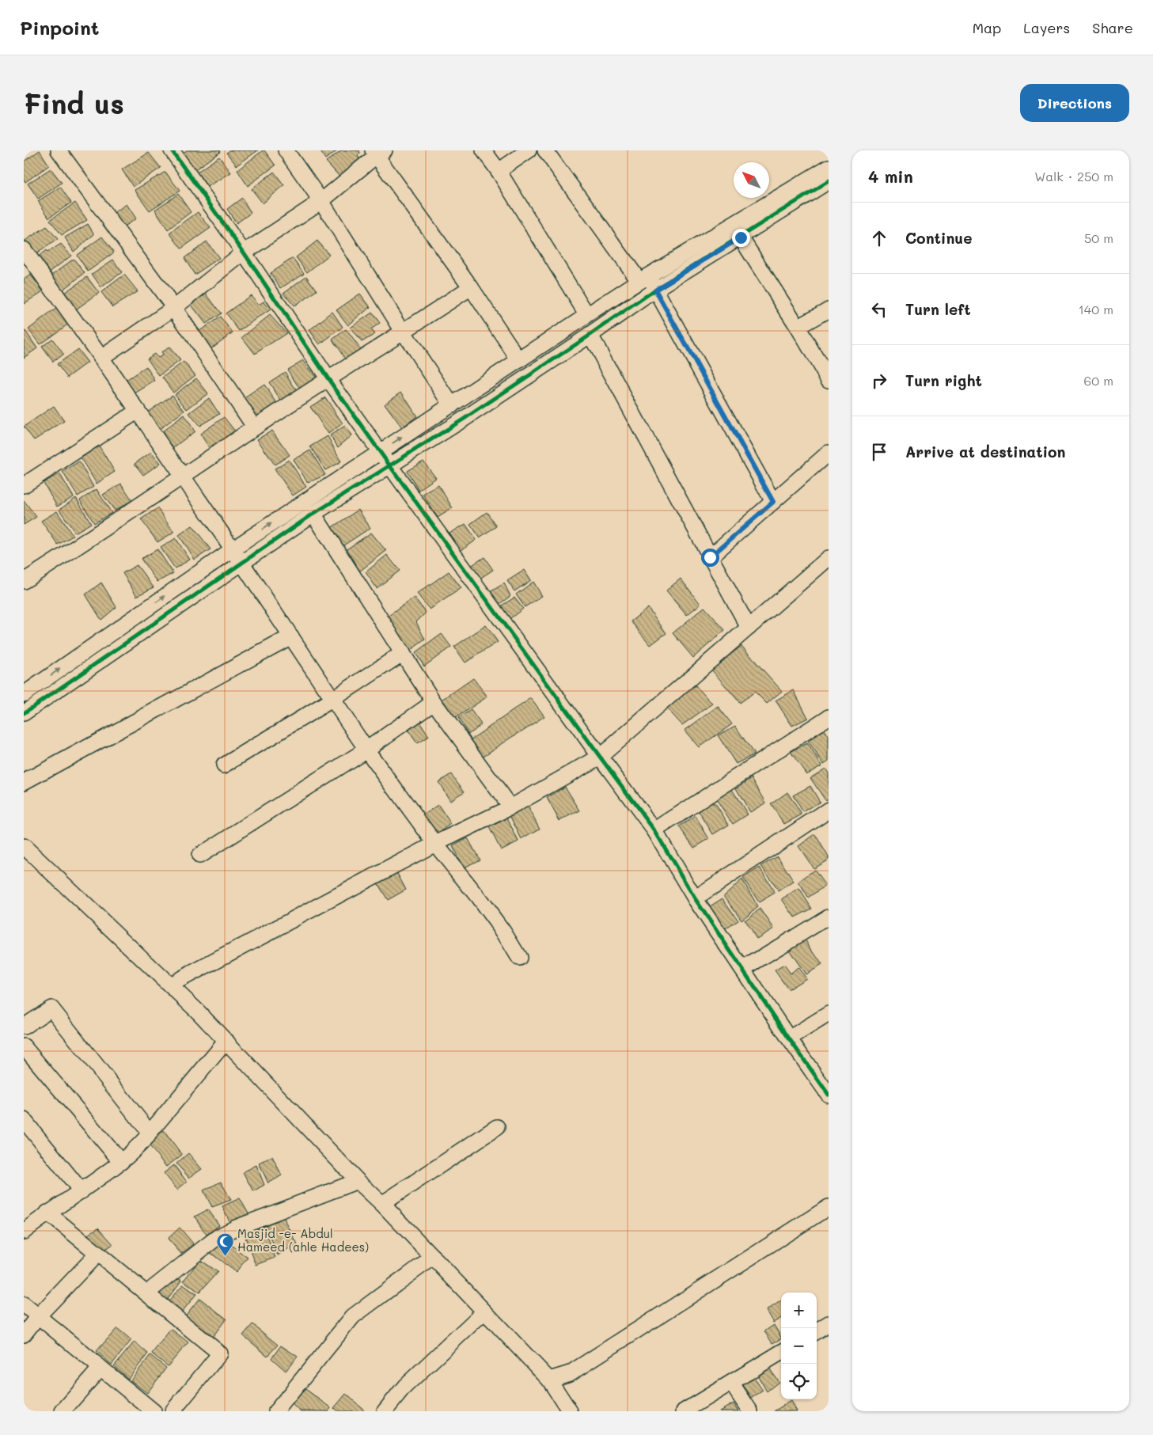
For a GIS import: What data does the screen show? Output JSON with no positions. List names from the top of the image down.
{
  "places": {
    "mosque": ["Masjid -e- Abdul Hameed (ahle Hadees)"]
  },
  "north": "top left",
  "page": {
    "header": "Pinpoint",
    "nav": ["Map", "Layers", "Share"],
    "buttons": "Directions",
    "title": "Find us",
    "heading": ["4 min", "Walk · 250 m"],
    "list": [
      ["Continue", "50 m"],
      ["Turn left", "140 m"],
      ["Turn right", "60 m"],
      "Arrive at destination"
    ],
    "map_buttons": ["+", "−"]
  }
}
